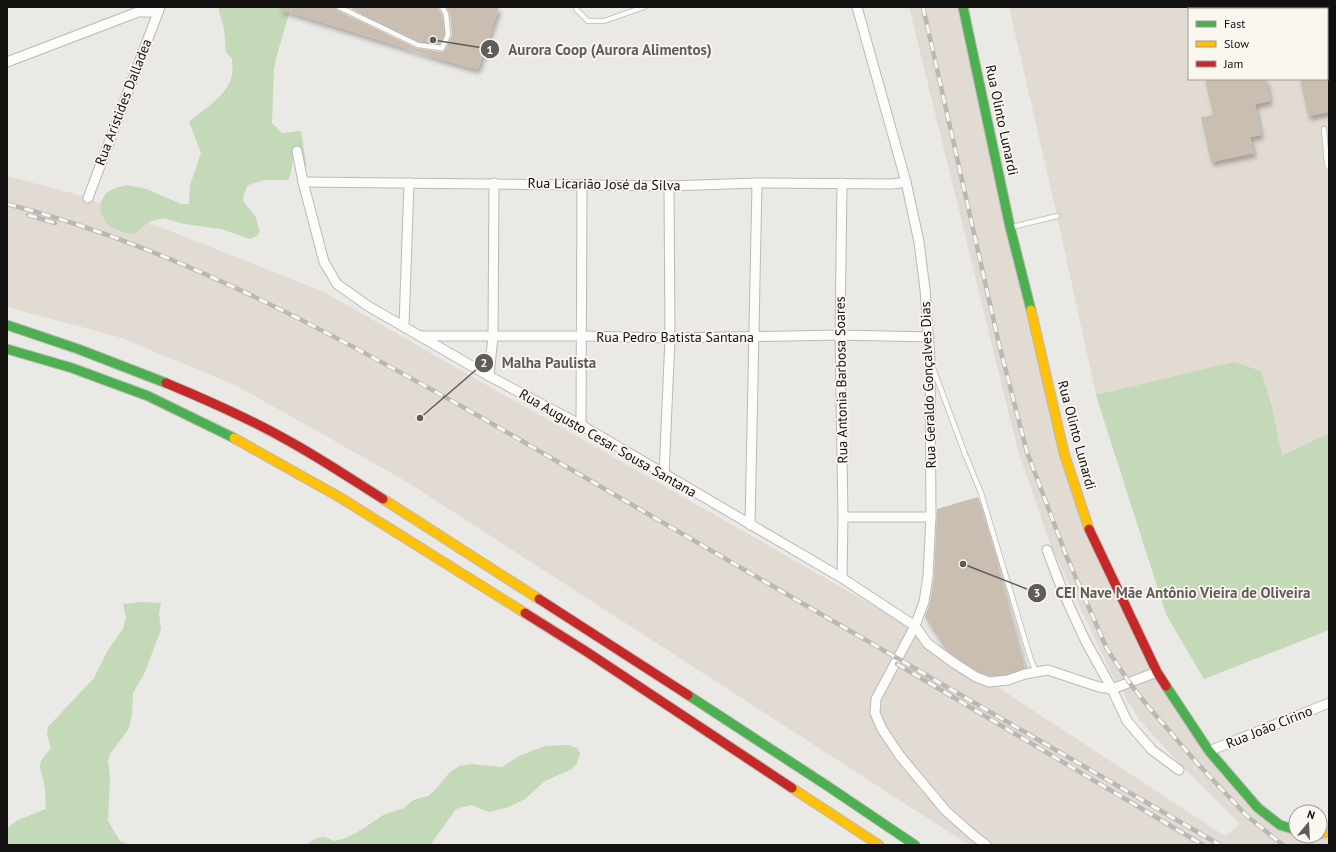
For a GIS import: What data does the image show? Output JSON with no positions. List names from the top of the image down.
{
  "streets": {
    "main road": ["Rua Olinto Lunardi"],
    "street": [
      "Rua Aristides Dalladea",
      "Rua Licarião José da Silva",
      "Rua Pedro Batista Santana",
      "Rua Antonia Barbosa Soares",
      "Rua Geraldo Gonçalves Dias",
      "Rua Augusto Cesar Sousa Santana",
      "Rua João Cirino"
    ]
  },
  "crossings": [
    ["Rua Olinto Lunardi", "Rua João Cirino"],
    ["Rua Licarião José da Silva", "Rua Antonia Barbosa Soares"],
    ["Rua Licarião José da Silva", "Rua Geraldo Gonçalves Dias"],
    ["Rua Licarião José da Silva", "Rua Augusto Cesar Sousa Santana"],
    ["Rua Pedro Batista Santana", "Rua Antonia Barbosa Soares"],
    ["Rua Pedro Batista Santana", "Rua Geraldo Gonçalves Dias"],
    ["Rua Pedro Batista Santana", "Rua Augusto Cesar Sousa Santana"],
    ["Rua Antonia Barbosa Soares", "Rua Augusto Cesar Sousa Santana"],
    ["Rua Geraldo Gonçalves Dias", "Rua Augusto Cesar Sousa Santana"]
  ],
  "places": ["Aurora Coop (Aurora Alimentos)", "Malha Paulista", "CEI Nave Mãe Antônio Vieira de Oliveira"],
  "legend": ["Fast", "Slow", "Jam"],
  "north": "top"
}
